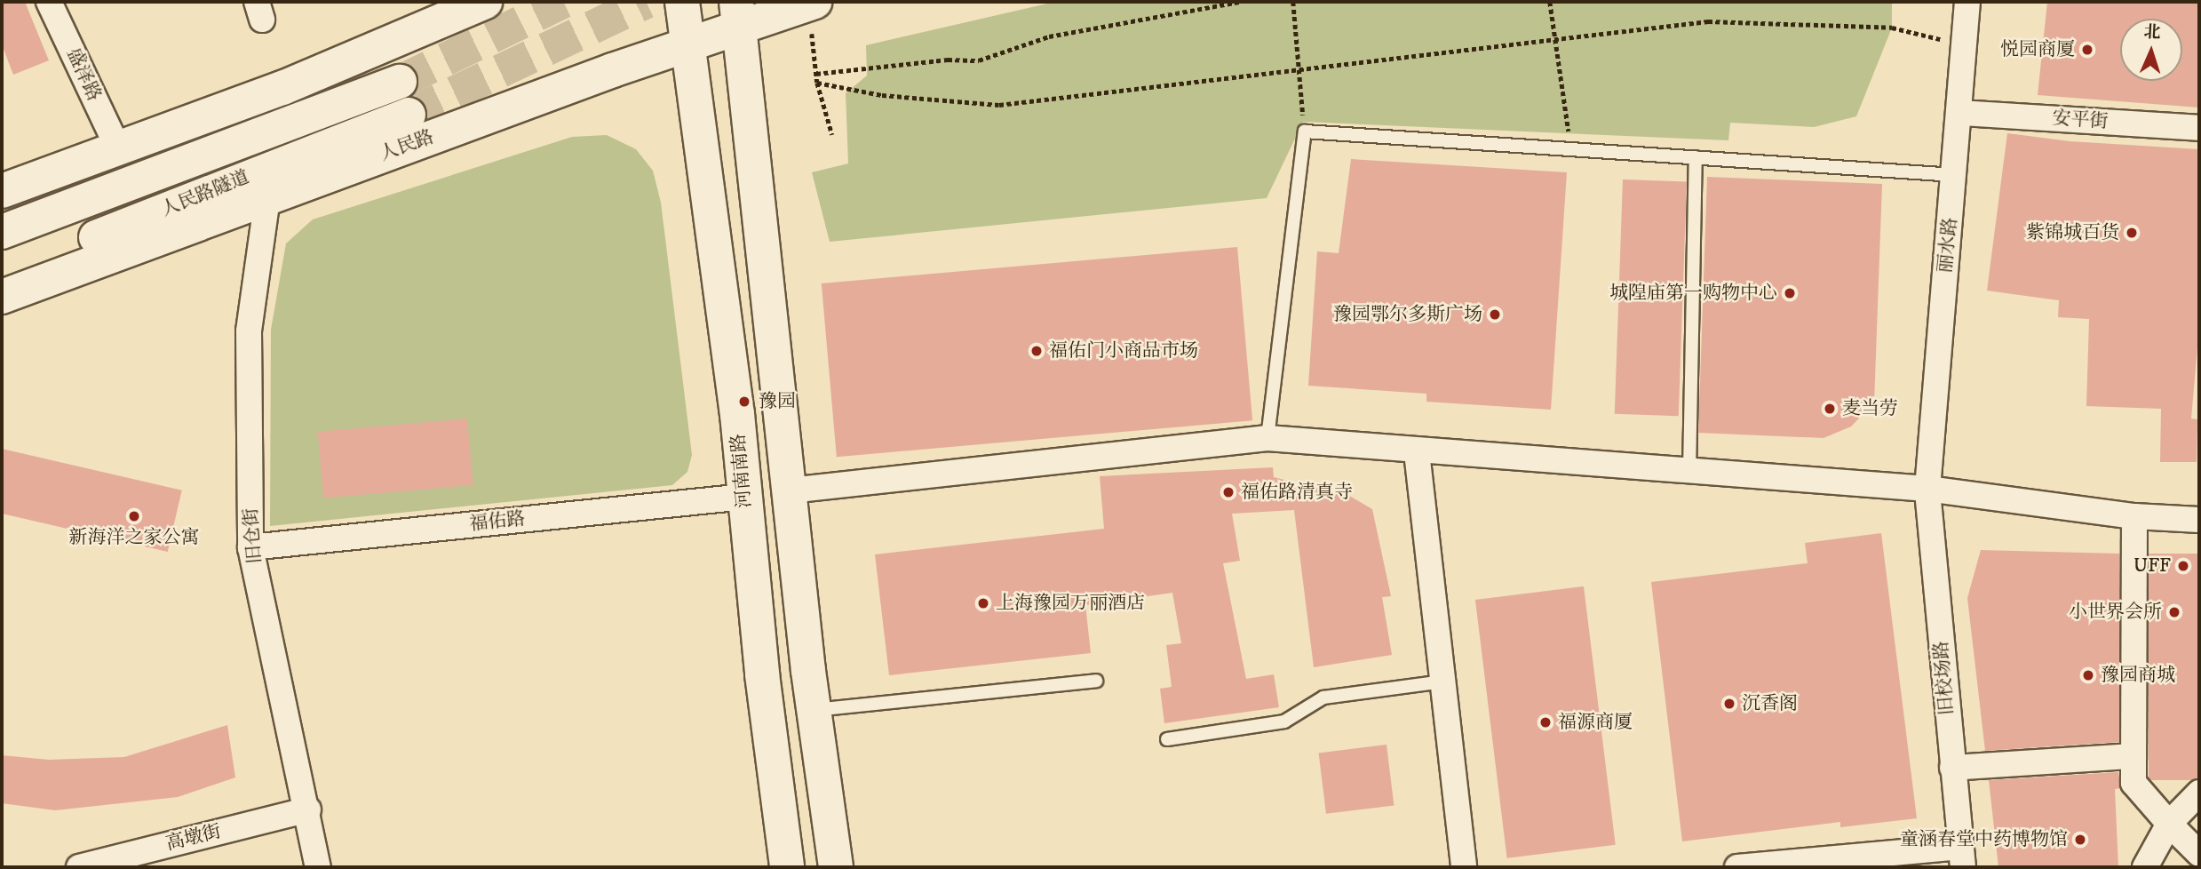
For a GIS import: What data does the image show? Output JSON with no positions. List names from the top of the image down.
{
  "streets": {
    "main road": ["人民路", "人民路隧道", "河南南路"],
    "street": [
      "盛泽路",
      "安平街",
      "丽水路",
      "福佑路",
      "旧仓街",
      "旧校场路",
      "高墩街"
    ]
  },
  "crossings": [
    ["安平街", "丽水路"],
    ["人民路", "河南南路"],
    ["人民路", "旧仓街"],
    ["丽水路", "旧校场路"],
    ["河南南路", "福佑路"],
    ["福佑路", "旧仓街"],
    ["旧仓街", "高墩街"]
  ],
  "places": [
    "悦园商厦",
    "紫锦城百货",
    "城隍庙第一购物中心",
    "豫园鄂尔多斯广场",
    "福佑门小商品市场",
    "豫园",
    "麦当劳",
    "福佑路清真寺",
    "新海洋之家公寓",
    "UFF",
    "上海豫园万丽酒店",
    "小世界会所",
    "豫园商城",
    "沉香阁",
    "福源商厦",
    "童涵春堂中药博物馆"
  ],
  "north": "top"
}
